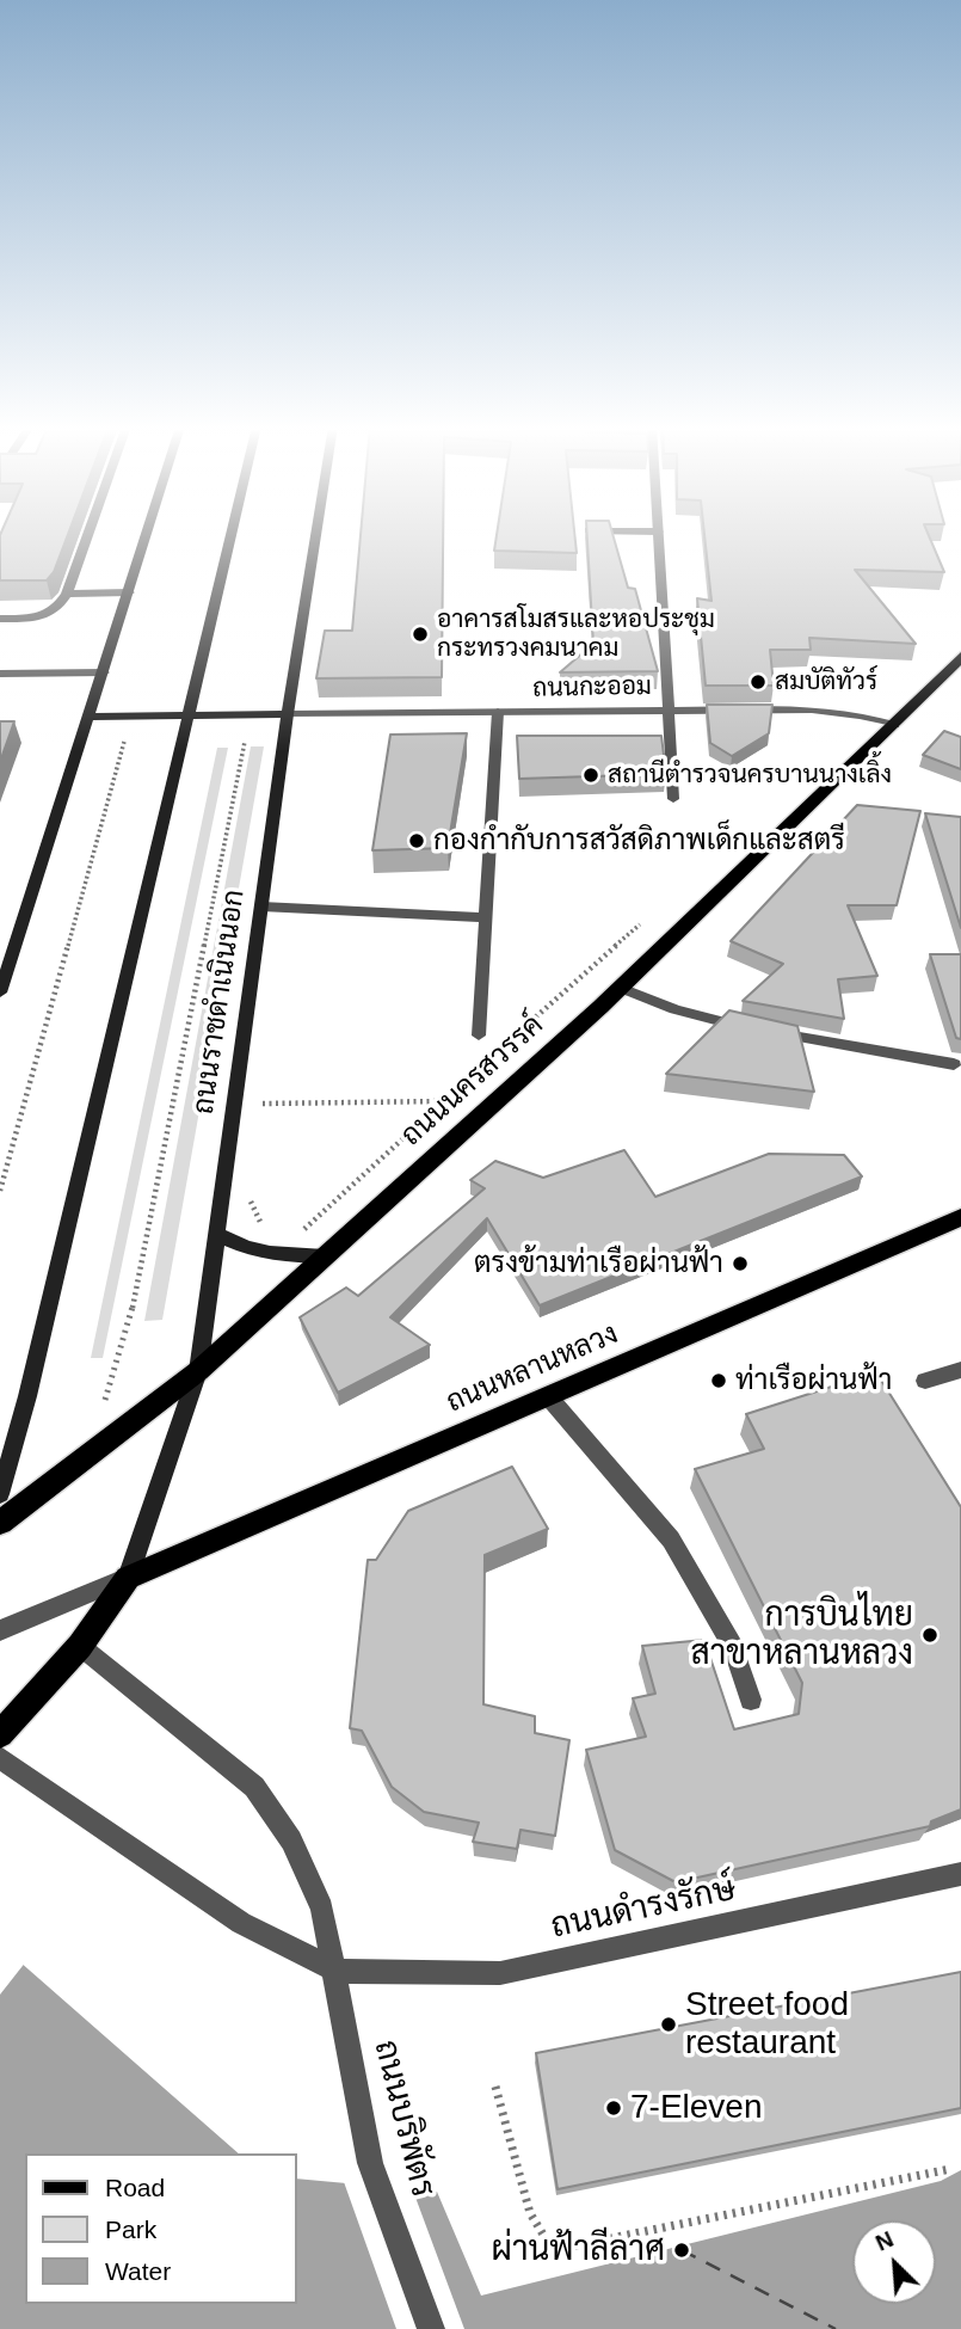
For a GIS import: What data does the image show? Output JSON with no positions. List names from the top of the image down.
{
  "streets": {
    "main road": ["ถนนราชดำเนินนอก", "ถนนนครสวรรค์", "ถนนหลานหลวง"],
    "street": ["ถนนกะออม", "ถนนดำรงรักษ์", "ถนนบริพัตร"]
  },
  "crossings": [
    ["ถนนกะออม", "ถนนราชดำเนินนอก"],
    ["ถนนกะออม", "ถนนนครสวรรค์"],
    ["ถนนราชดำเนินนอก", "ถนนนครสวรรค์"],
    ["ถนนราชดำเนินนอก", "ถนนหลานหลวง"],
    ["ถนนดำรงรักษ์", "ถนนบริพัตร"]
  ],
  "places": [
    "อาคารสโมสรและหอประชุม กระทรวงคมนาคม",
    "สมบัติทัวร์",
    "สถานีตำรวจนครบานนางเลิ้ง",
    "กองกำกับการสวัสดิภาพเด็กและสตรี",
    "ตรงข้ามท่าเรือผ่านฟ้า",
    "ท่าเรือผ่านฟ้า",
    "การบินไทย สาขาหลานหลวง",
    "Street food restaurant",
    "7-Eleven",
    "ผ่านฟ้าลีลาศ"
  ],
  "legend": ["Road", "Park", "Water"],
  "north": "top left"
}
